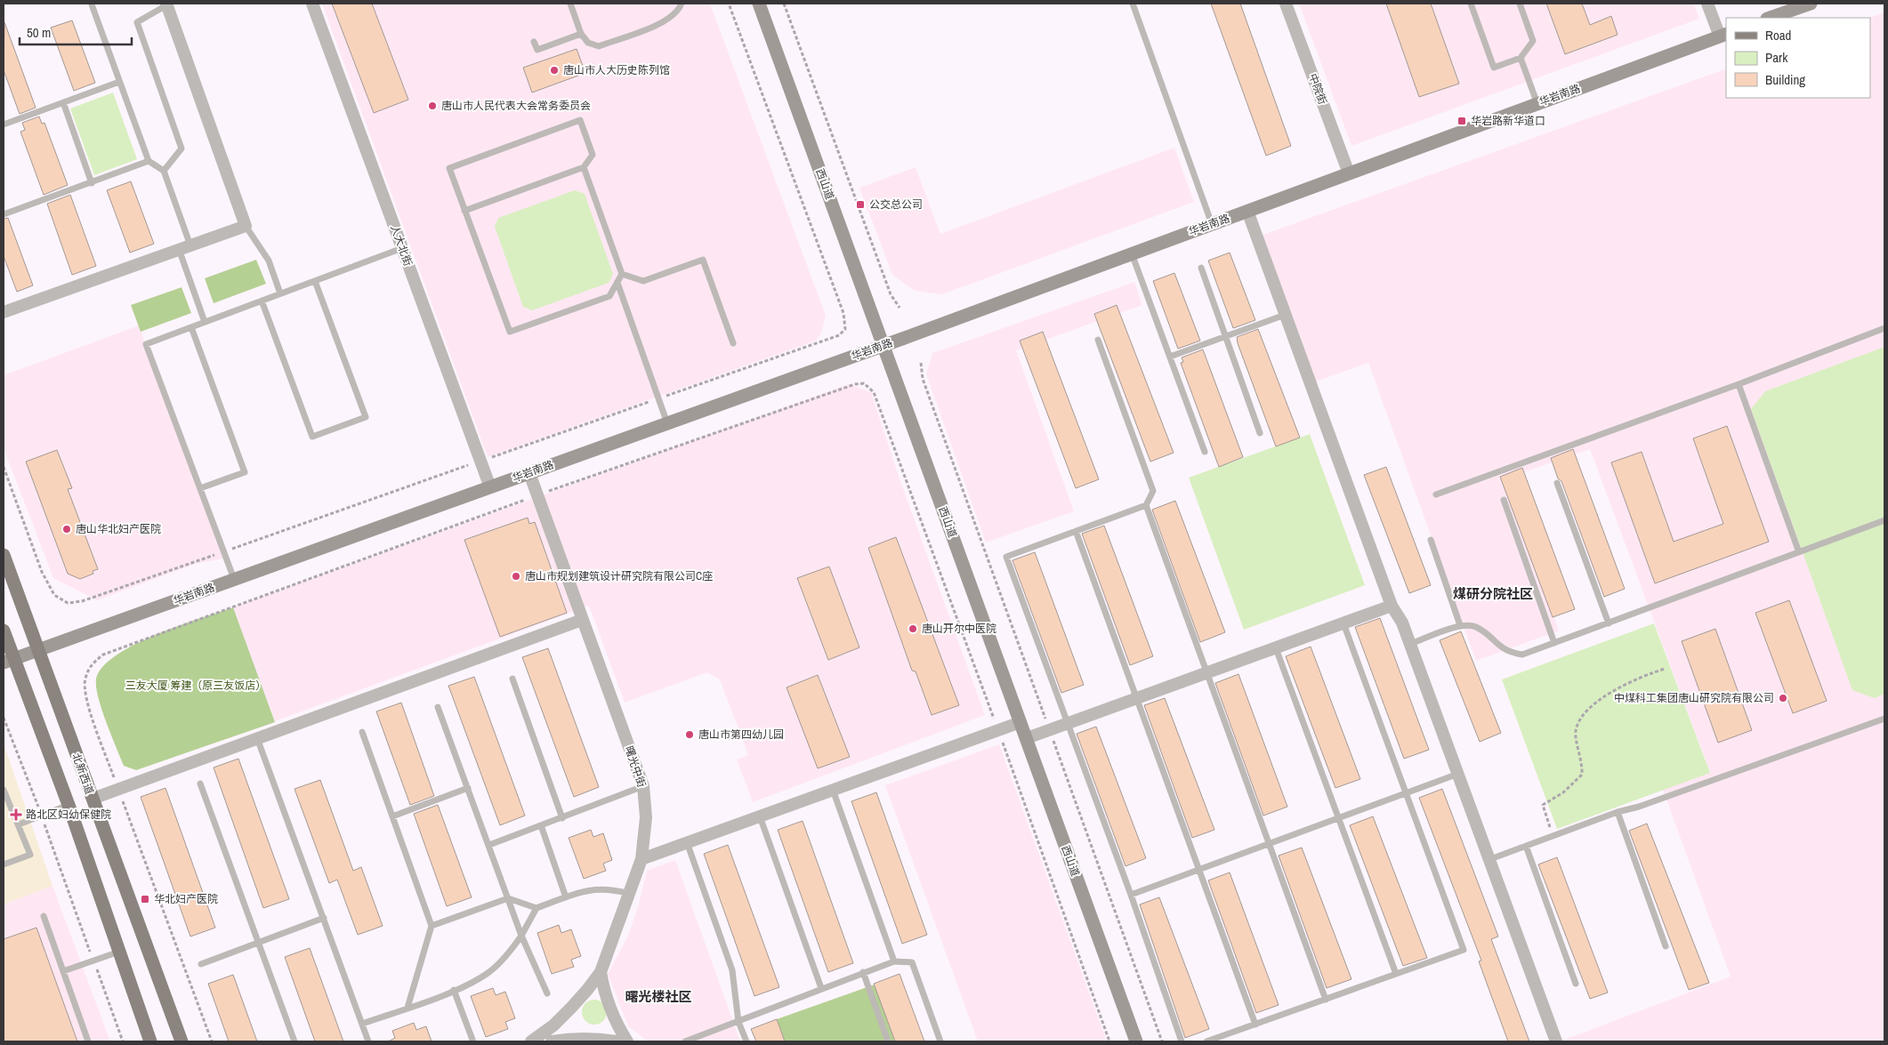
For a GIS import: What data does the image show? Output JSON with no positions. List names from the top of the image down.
{
  "streets": {
    "main road": ["北新西道"],
    "street": [
      "中院街",
      "华岩南路",
      "西山道",
      "人大北街",
      "曙光中街"
    ]
  },
  "crossings": [
    ["中院街", "华岩南路"],
    ["华岩南路", "西山道"],
    ["华岩南路", "人大北街"],
    ["华岩南路", "曙光中街"],
    ["华岩南路", "北新西道"]
  ],
  "districts": ["煤研分院社区", "曙光楼社区"],
  "parks": ["三友大厦 筹建（原三友饭店）"],
  "places": {
    "other": [
      "唐山市人大历史陈列馆",
      "唐山市人民代表大会常务委员会",
      "唐山华北妇产医院",
      "唐山市规划建筑设计研究院有限公司C座",
      "唐山开尔中医院",
      "中煤科工集团唐山研究院有限公司",
      "唐山市第四幼儿园"
    ],
    "transit": ["华岩路新华道口", "公交总公司", "华北妇产医院"],
    "health": ["路北区妇幼保健院"]
  },
  "legend": ["Road", "Park", "Building"],
  "scale_bar": "50 m"
}
